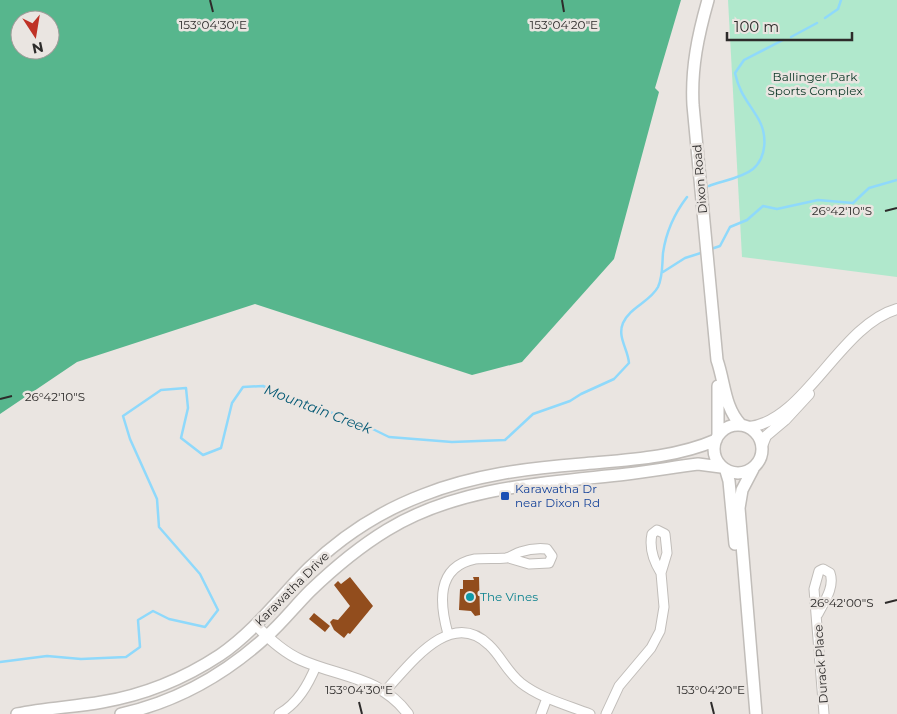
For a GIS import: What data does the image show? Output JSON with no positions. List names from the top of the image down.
{
  "streets": {
    "main road": ["Dixon Road", "Karawatha Drive"],
    "street": ["Durack Place"]
  },
  "crossings": [
    ["Dixon Road", "Karawatha Drive"]
  ],
  "water": ["Mountain Creek"],
  "parks": ["Ballinger Park Sports Complex"],
  "places": {
    "transit": ["Karawatha Dr near Dixon Rd"],
    "other": ["The Vines"]
  },
  "scale_bar": "100 m",
  "north": "bottom",
  "coordinates": [
    "153°04'30\"E",
    "153°04'20\"E",
    "26°42'10\"S",
    "26°42'00\"S"
  ]
}
